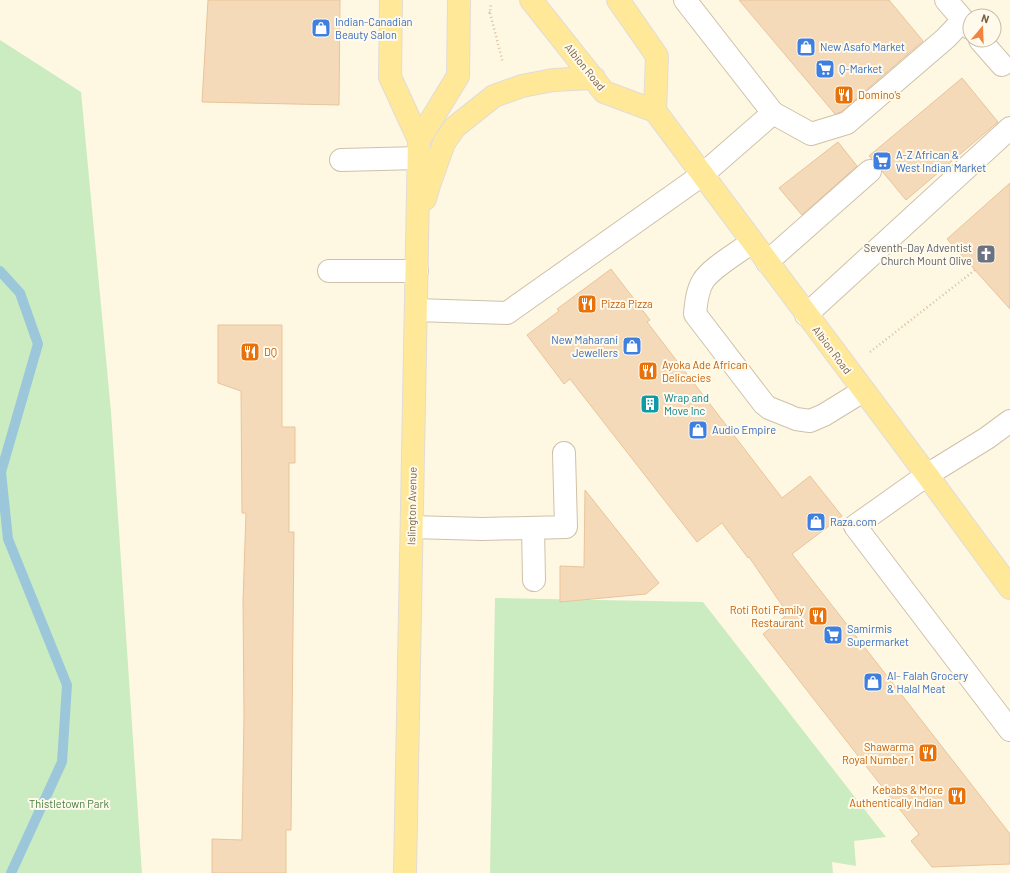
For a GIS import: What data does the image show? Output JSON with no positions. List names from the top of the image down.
{
  "streets": {
    "main road": ["Albion Road", "Islington Avenue"]
  },
  "parks": ["Thistletown Park"],
  "places": {
    "shop": [
      "Indian-Canadian Beauty Salon",
      "New Asafo Market",
      "New Maharani Jewellers",
      "Audio Empire",
      "Raza.com",
      "Al- Falah Grocery & Halal Meat"
    ],
    "supermarket": ["Q-Market", "A-Z African & West Indian Market", "Samirmis Supermarket"],
    "restaurant": [
      "Domino's",
      "Pizza Pizza",
      "DQ",
      "Ayoka Ade African Delicacies",
      "Roti Roti Family Restaurant",
      "Shawarma Royal Number 1",
      "Kebabs & More Authentically Indian"
    ],
    "church": ["Seventh-Day Adventist Church Mount Olive"],
    "building": ["Wrap and Move Inc"]
  },
  "north": "top"
}
